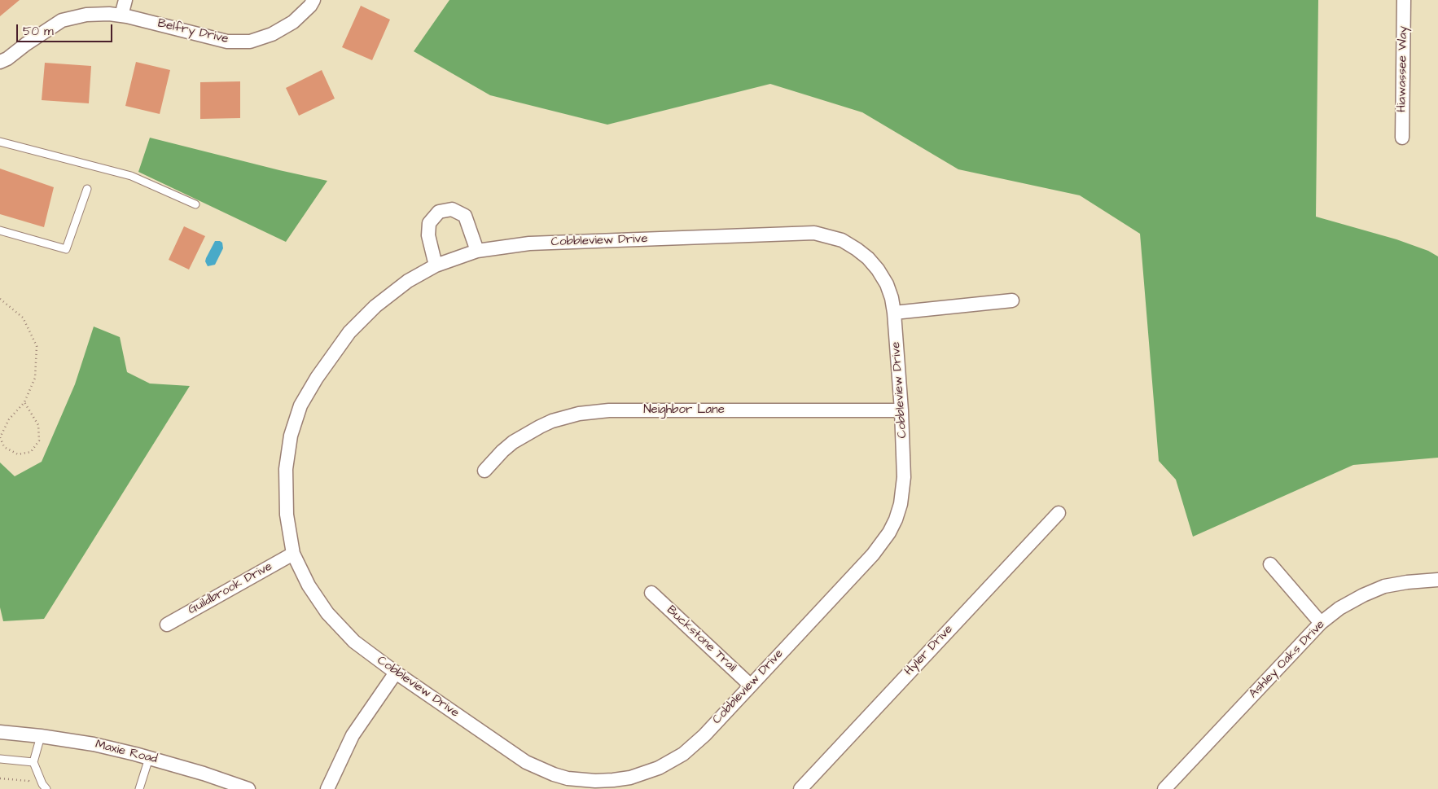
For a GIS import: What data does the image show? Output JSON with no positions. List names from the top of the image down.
{
  "streets": {
    "street": [
      "Belfry Drive",
      "Hiawassee Way",
      "Cobbleview Drive",
      "Neighbor Lane",
      "Guildbrook Drive",
      "Buckstone Trail",
      "Hyler Drive",
      "Ashley Oaks Drive",
      "Maxie Road"
    ]
  },
  "crossings": [
    ["Cobbleview Drive", "Neighbor Lane"],
    ["Cobbleview Drive", "Guildbrook Drive"],
    ["Cobbleview Drive", "Buckstone Trail"]
  ],
  "scale_bar": "50 m"
}
